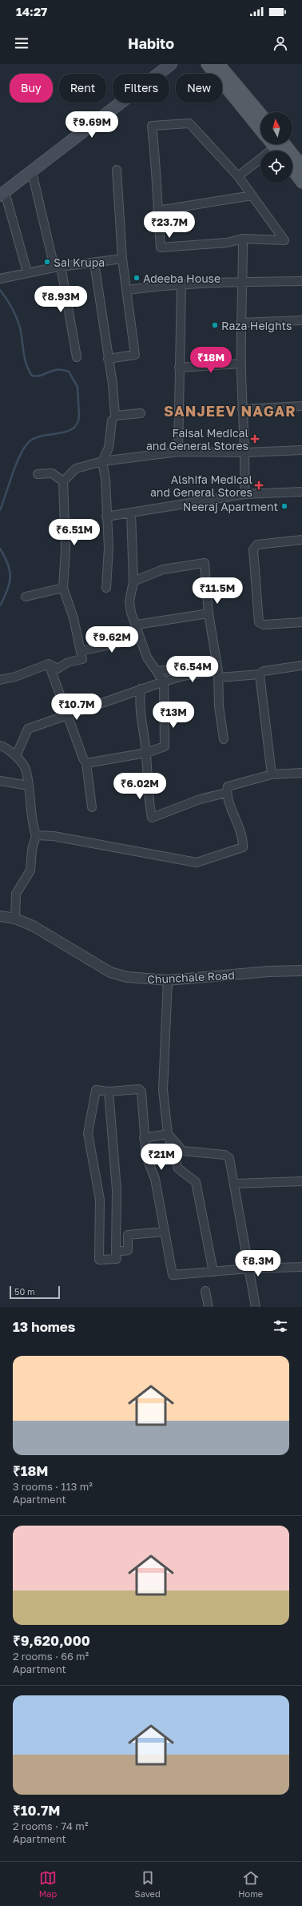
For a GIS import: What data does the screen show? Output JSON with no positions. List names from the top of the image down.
{
  "streets": {
    "street": ["Chunchale Road"]
  },
  "districts": ["SANJEEV NAGAR"],
  "places": {
    "other": [
      "Sai Krupa",
      "Adeeba House",
      "Raza Heights",
      "Neeraj Apartment"
    ],
    "health": ["Faisal Medical and General Stores", "Alshifa Medical and General Stores"]
  },
  "scale_bar": "50 m",
  "north": "top",
  "page": {
    "status": "14:27",
    "header": "Habito",
    "chip": [
      "Buy",
      "Rent",
      "Filters",
      "New"
    ],
    "price": [
      "₹9.69M",
      "₹23.7M",
      "₹8.93M",
      "₹18M",
      "₹6.51M",
      "₹11.5M",
      "₹9.62M",
      "₹6.54M",
      "₹10.7M",
      "₹13M",
      "₹6.02M",
      "₹21M",
      "₹8.3M"
    ],
    "scale": "50 m",
    "heading": "13 homes",
    "list": [
      {
        "name": "₹18M",
        "note": "3 rooms · 113 m² · Apartment"
      },
      {
        "name": "₹9,620,000",
        "note": "2 rooms · 66 m² · Apartment"
      },
      {
        "name": "₹10.7M",
        "note": "2 rooms · 74 m² · Apartment"
      }
    ],
    "tabs": ["Map", "Saved", "Home"]
  }
}
